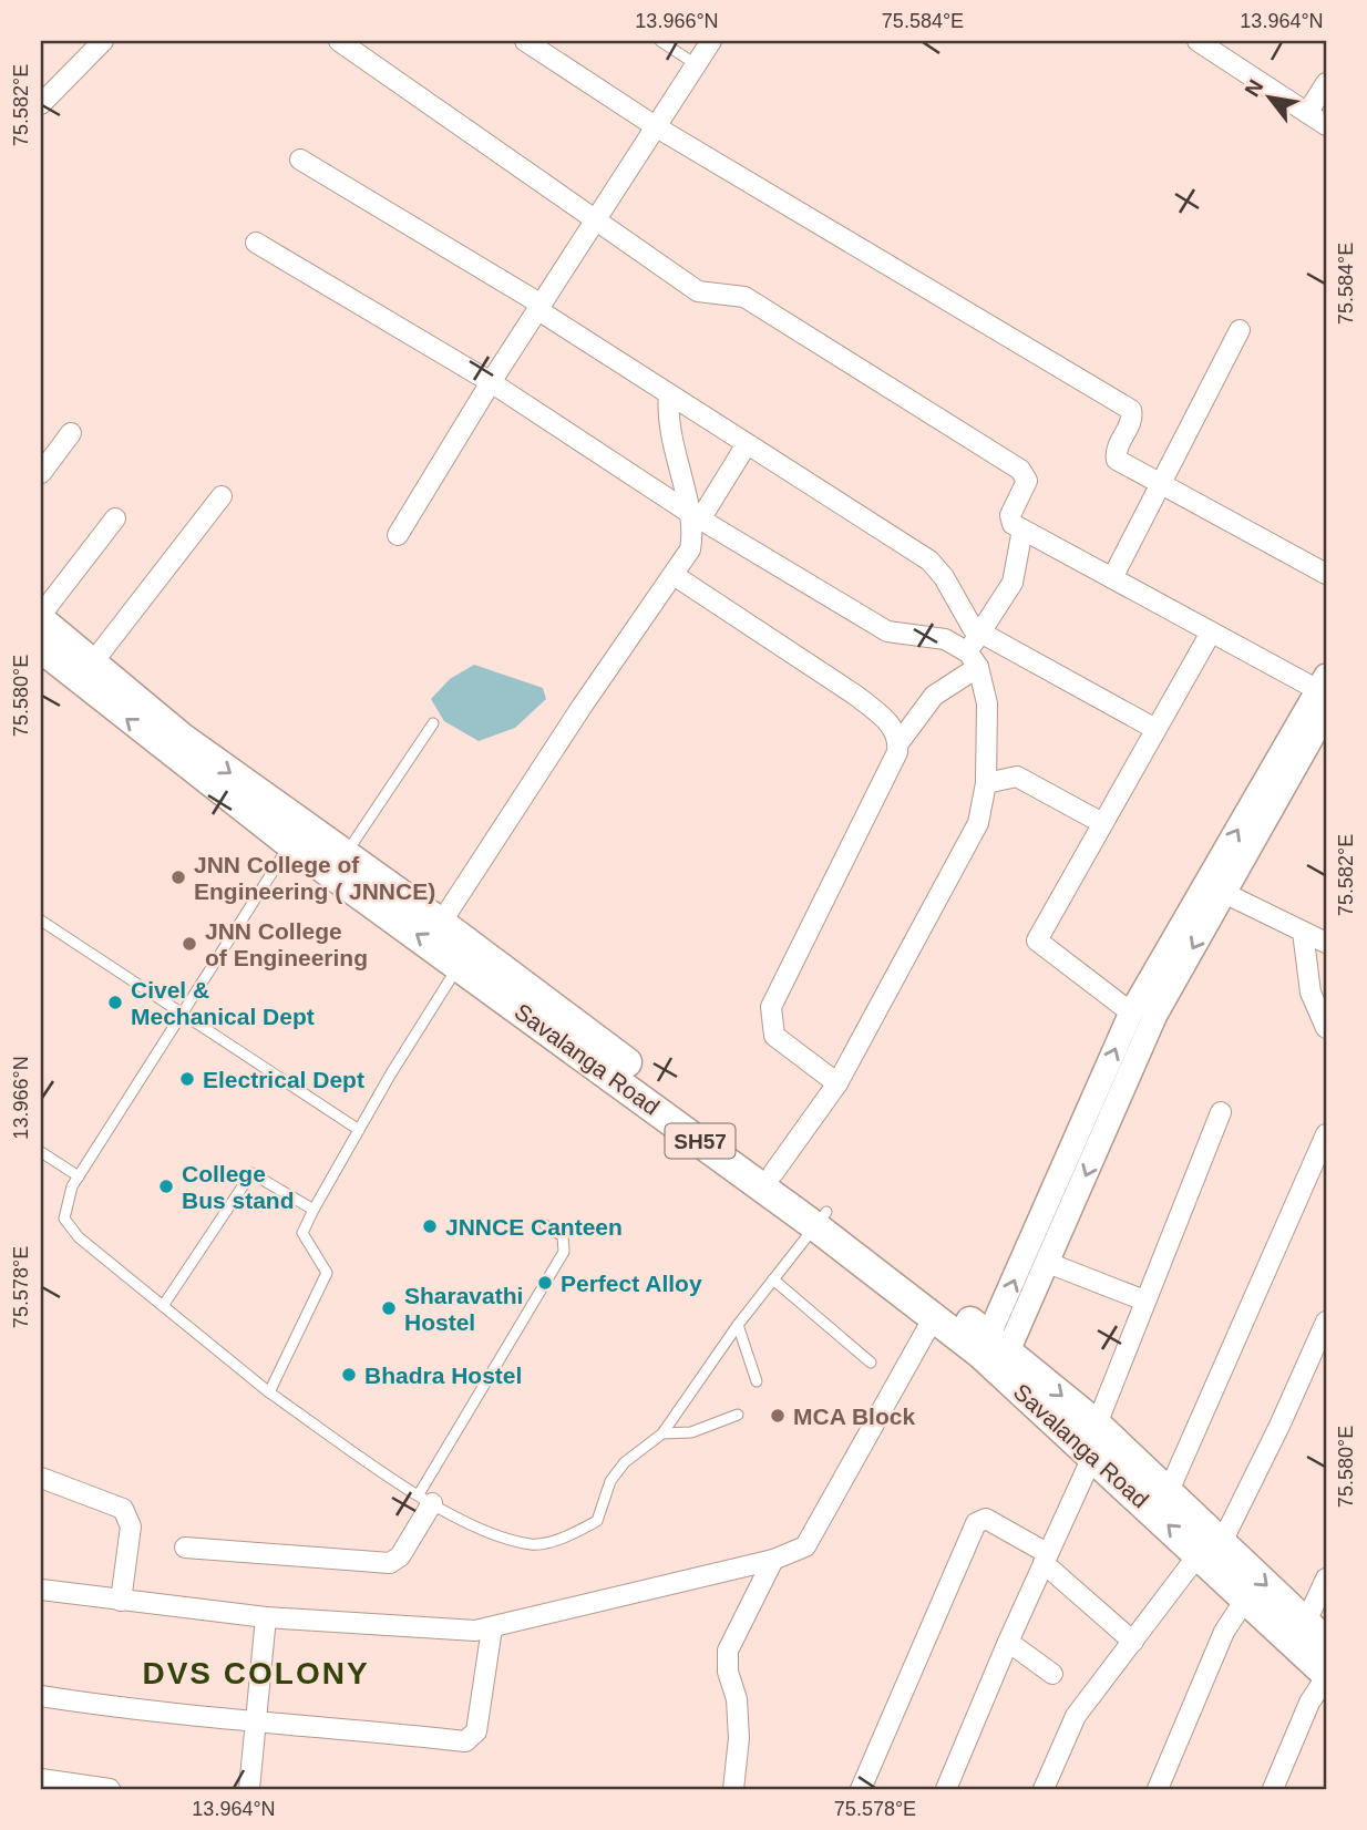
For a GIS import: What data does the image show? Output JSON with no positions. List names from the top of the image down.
{
  "streets": {
    "main road": ["Savalanga Road", "SH57"]
  },
  "districts": ["DVS COLONY"],
  "places": [
    "JNN College of Engineering ( JNNCE)",
    "JNN College of Engineering",
    "Civel & Mechanical Dept",
    "Electrical Dept",
    "College Bus stand",
    "JNNCE Canteen",
    "Perfect Alloy",
    "Sharavathi Hostel",
    "Bhadra Hostel",
    "MCA Block"
  ],
  "north": "top left",
  "coordinates": [
    "13.966°N",
    "75.584°E",
    "13.964°N",
    "75.582°E",
    "75.580°E",
    "75.578°E"
  ]
}
